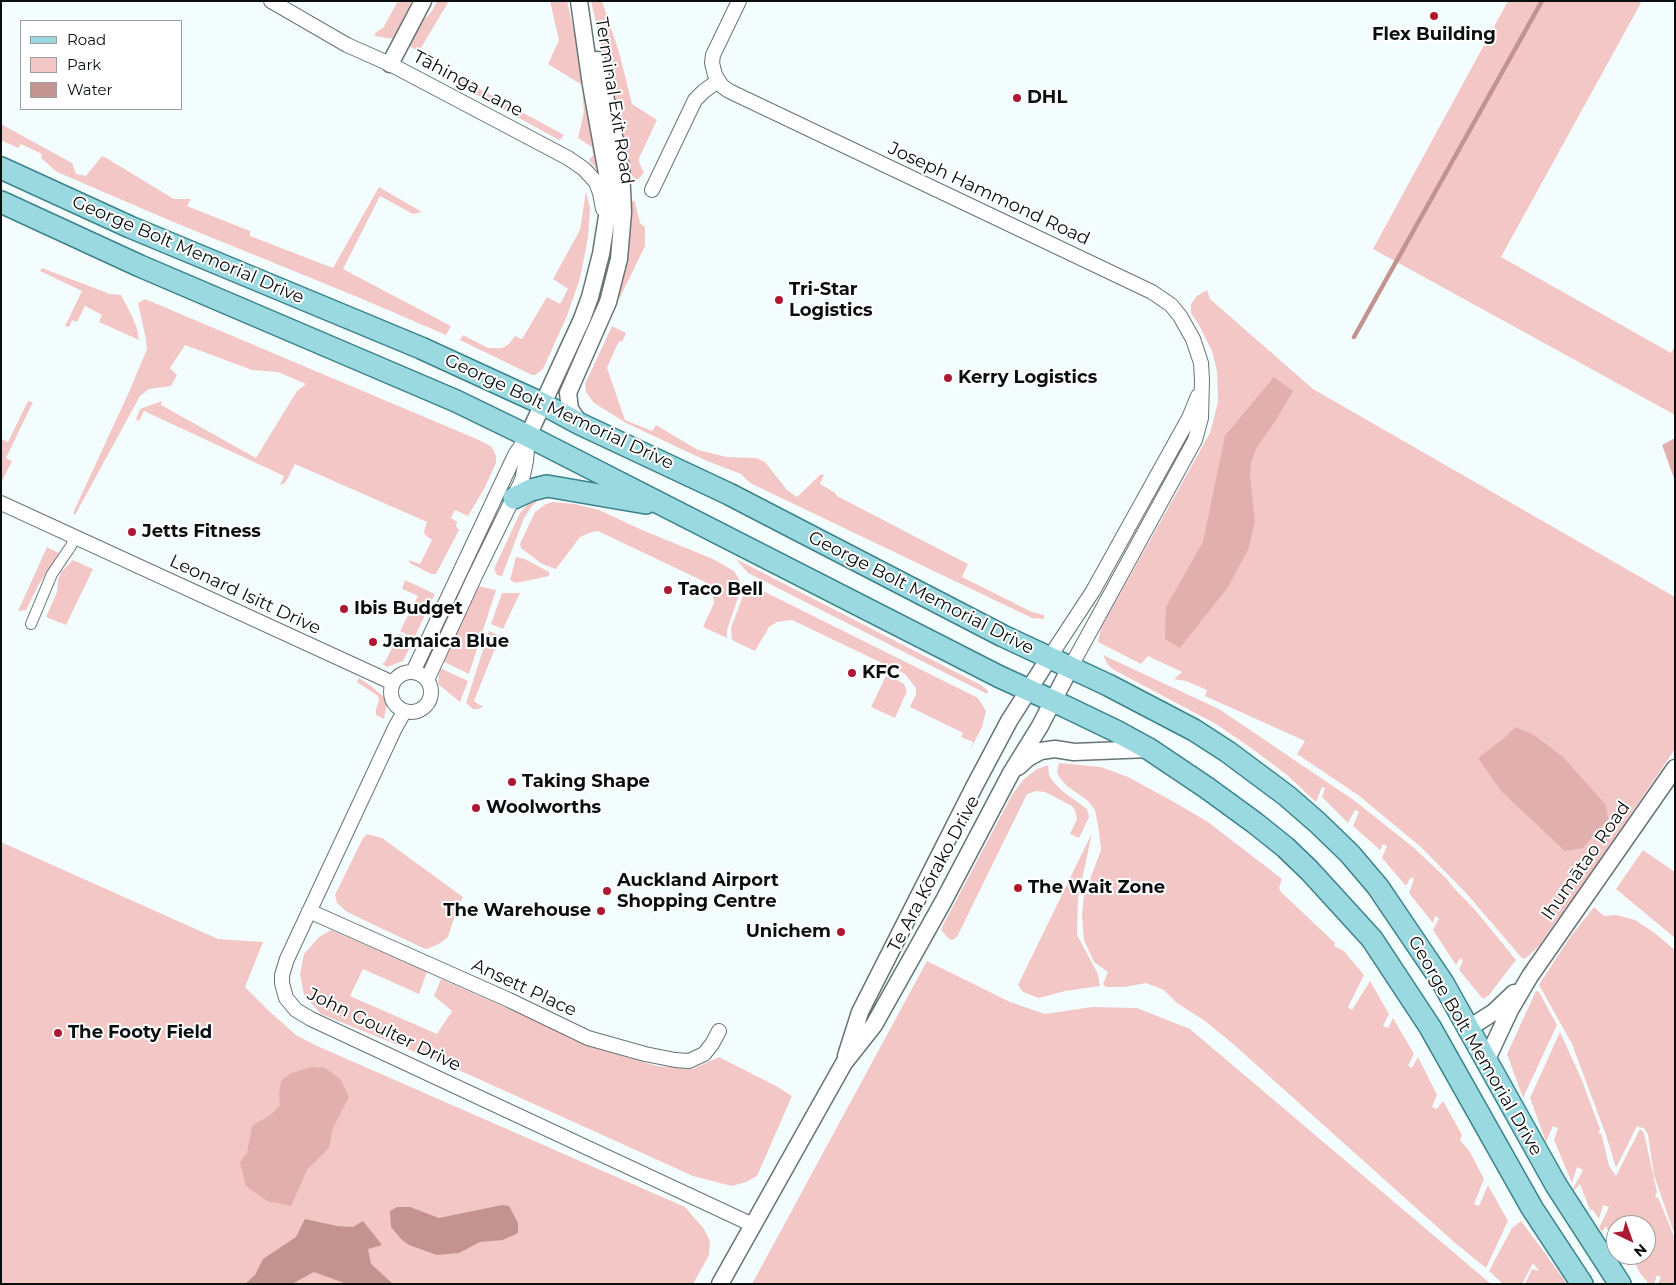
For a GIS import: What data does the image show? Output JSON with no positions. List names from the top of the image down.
{
  "streets": {
    "main road": ["George Bolt Memorial Drive"],
    "street": [
      "Tāhinga Lane",
      "Terminal Exit Road",
      "Joseph Hammond Road",
      "Leonard Isitt Drive",
      "Ihumātao Road",
      "Te Ara Kōrako Drive",
      "Ansett Place",
      "John Goulter Drive"
    ]
  },
  "crossings": [
    ["Tāhinga Lane", "Terminal Exit Road"],
    ["Terminal Exit Road", "George Bolt Memorial Drive"],
    ["Joseph Hammond Road", "George Bolt Memorial Drive"],
    ["Joseph Hammond Road", "Te Ara Kōrako Drive"],
    ["George Bolt Memorial Drive", "Ihumātao Road"],
    ["George Bolt Memorial Drive", "Te Ara Kōrako Drive"],
    ["Leonard Isitt Drive", "John Goulter Drive"],
    ["Te Ara Kōrako Drive", "John Goulter Drive"],
    ["Ansett Place", "John Goulter Drive"]
  ],
  "places": [
    "Flex Building",
    "DHL",
    "Tri-Star Logistics",
    "Kerry Logistics",
    "Jetts Fitness",
    "Taco Bell",
    "Ibis Budget",
    "Jamaica Blue",
    "KFC",
    "Taking Shape",
    "Woolworths",
    "The Wait Zone",
    "Auckland Airport Shopping Centre",
    "The Warehouse",
    "Unichem",
    "The Footy Field"
  ],
  "legend": ["Road", "Park", "Water"],
  "north": "bottom right"
}
